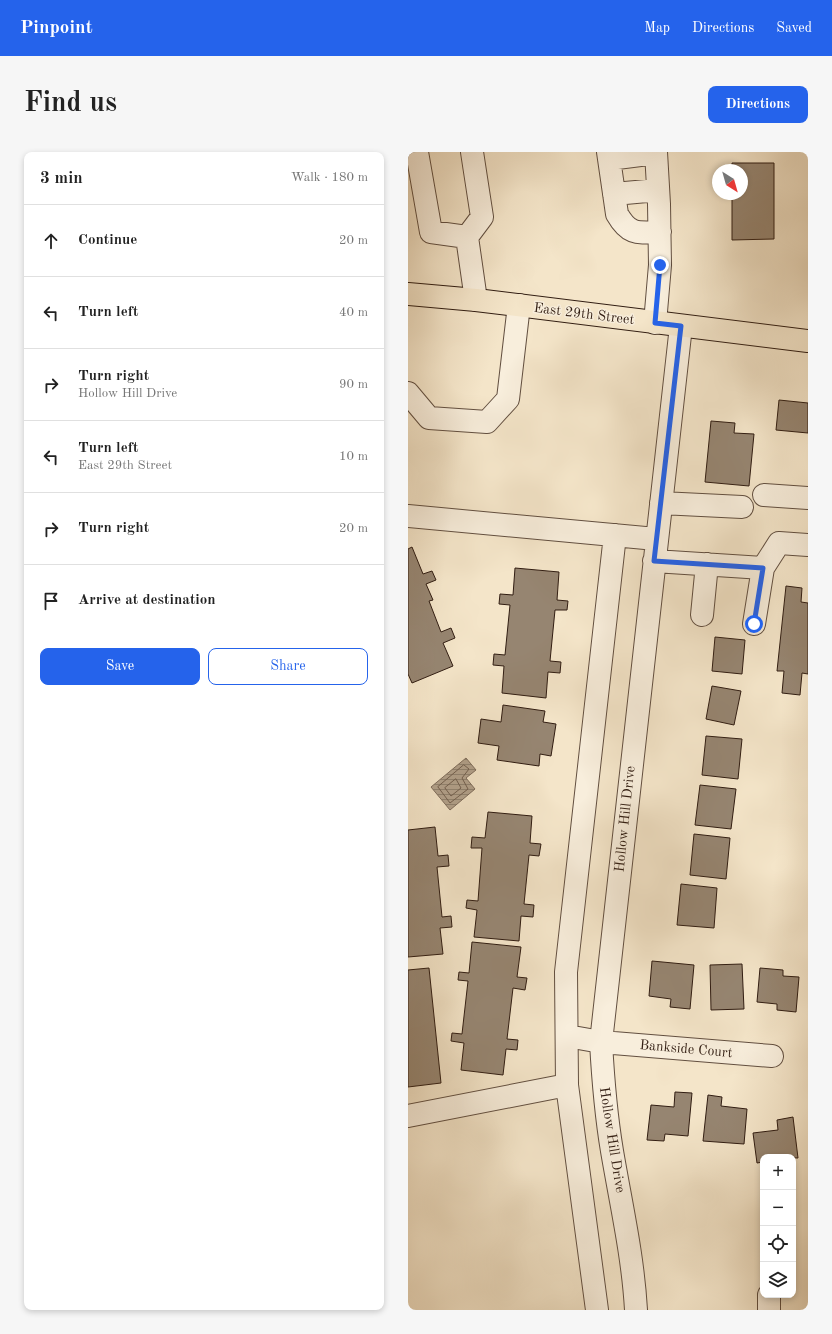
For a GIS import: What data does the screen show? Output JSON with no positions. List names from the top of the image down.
{
  "streets": {
    "main road": ["East 29th Street"],
    "street": ["Hollow Hill Drive", "Bankside Court"]
  },
  "crossings": [
    ["East 29th Street", "Hollow Hill Drive"],
    ["Hollow Hill Drive", "Bankside Court"]
  ],
  "north": "bottom right",
  "page": {
    "header": "Pinpoint",
    "nav": ["Map", "Directions", "Saved"],
    "buttons": [
      "Directions",
      ["Save", "Share"]
    ],
    "title": "Find us",
    "heading": ["3 min", "Walk · 180 m"],
    "list": [
      ["Continue", "20 m"],
      ["Turn left", "40 m"],
      ["Turn right", "Hollow Hill Drive", "90 m"],
      ["Turn left", "East 29th Street", "10 m"],
      ["Turn right", "20 m"],
      "Arrive at destination"
    ],
    "map_buttons": ["+", "−"]
  }
}
